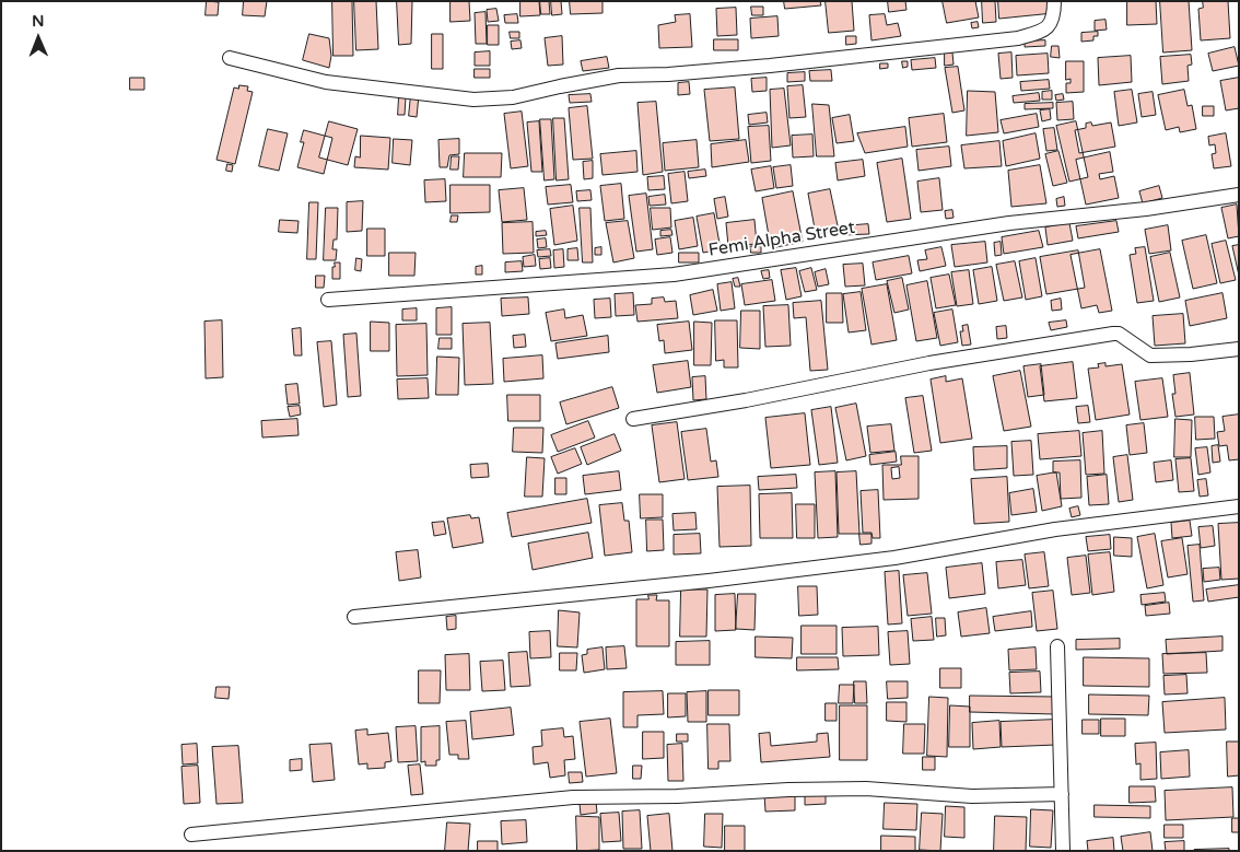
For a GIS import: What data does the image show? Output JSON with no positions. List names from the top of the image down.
{
  "streets": {
    "street": ["Femi Alpha Street"]
  },
  "north": "top"
}
